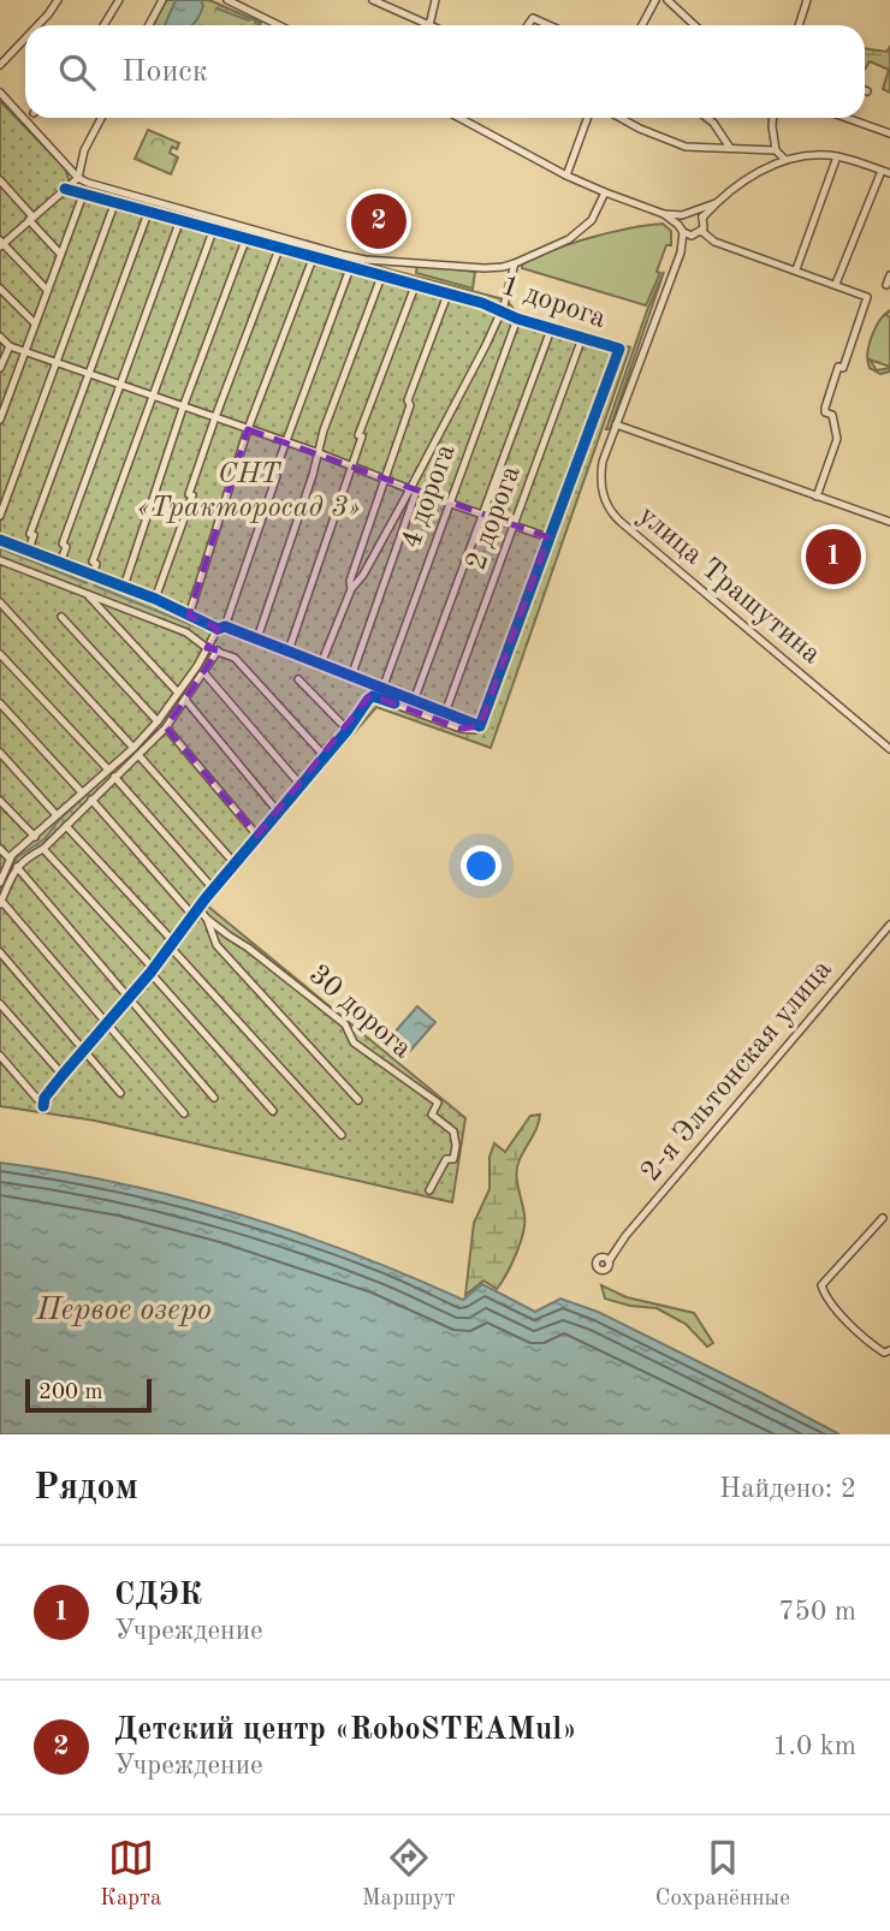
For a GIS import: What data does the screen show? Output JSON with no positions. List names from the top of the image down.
{
  "streets": {
    "street": [
      "1 дорога",
      "4 дорога",
      "2 дорога",
      "улица Трашутина",
      "30 дорога",
      "2-я Эльтонская улица"
    ]
  },
  "crossings": [
    ["1 дорога", "4 дорога"],
    ["1 дорога", "2 дорога"]
  ],
  "water": ["Первое озеро"],
  "parks": ["СНТ «Тракторосад 3»"],
  "scale_bar": "200 m",
  "page": {
    "search": "Поиск",
    "pins": ["2", "1"],
    "scale": "200 m",
    "heading": ["Рядом", "Найдено: 2"],
    "list": [
      {
        "mark": "1",
        "name": "СДЭК",
        "note": "Учреждение",
        "value": "750 m"
      },
      {
        "mark": "2",
        "name": "Детский центр «RoboSTEAMul»",
        "note": "Учреждение",
        "value": "1.0 km"
      }
    ],
    "nav": ["Карта", "Маршрут", "Сохранённые"]
  }
}
